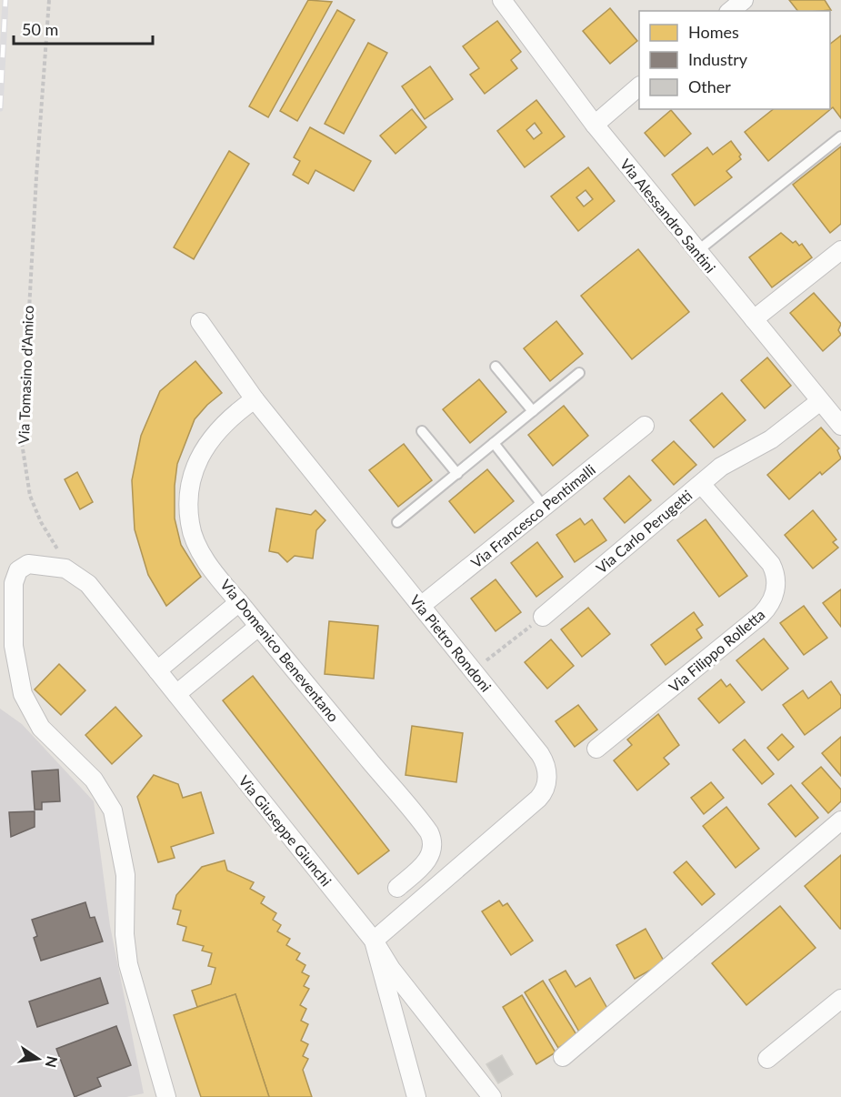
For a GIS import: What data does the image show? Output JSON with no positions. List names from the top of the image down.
{
  "streets": {
    "street": [
      "Via Alessandro Santini",
      "Via Francesco Pentimalli",
      "Via Carlo Perugetti",
      "Via Pietro Rondoni",
      "Via Domenico Beneventano",
      "Via Filippo Rolletta",
      "Via Giuseppe Giunchi"
    ],
    "path": ["Via Tomasino d'Amico"]
  },
  "crossings": [
    ["Via Alessandro Santini", "Via Carlo Perugetti"],
    ["Via Tomasino d'Amico", "Via Giuseppe Giunchi"],
    ["Via Francesco Pentimalli", "Via Pietro Rondoni"],
    ["Via Carlo Perugetti", "Via Filippo Rolletta"],
    ["Via Pietro Rondoni", "Via Domenico Beneventano"],
    ["Via Pietro Rondoni", "Via Giuseppe Giunchi"]
  ],
  "legend": ["Homes", "Industry", "Other"],
  "scale_bar": "50 m",
  "north": "right"
}
